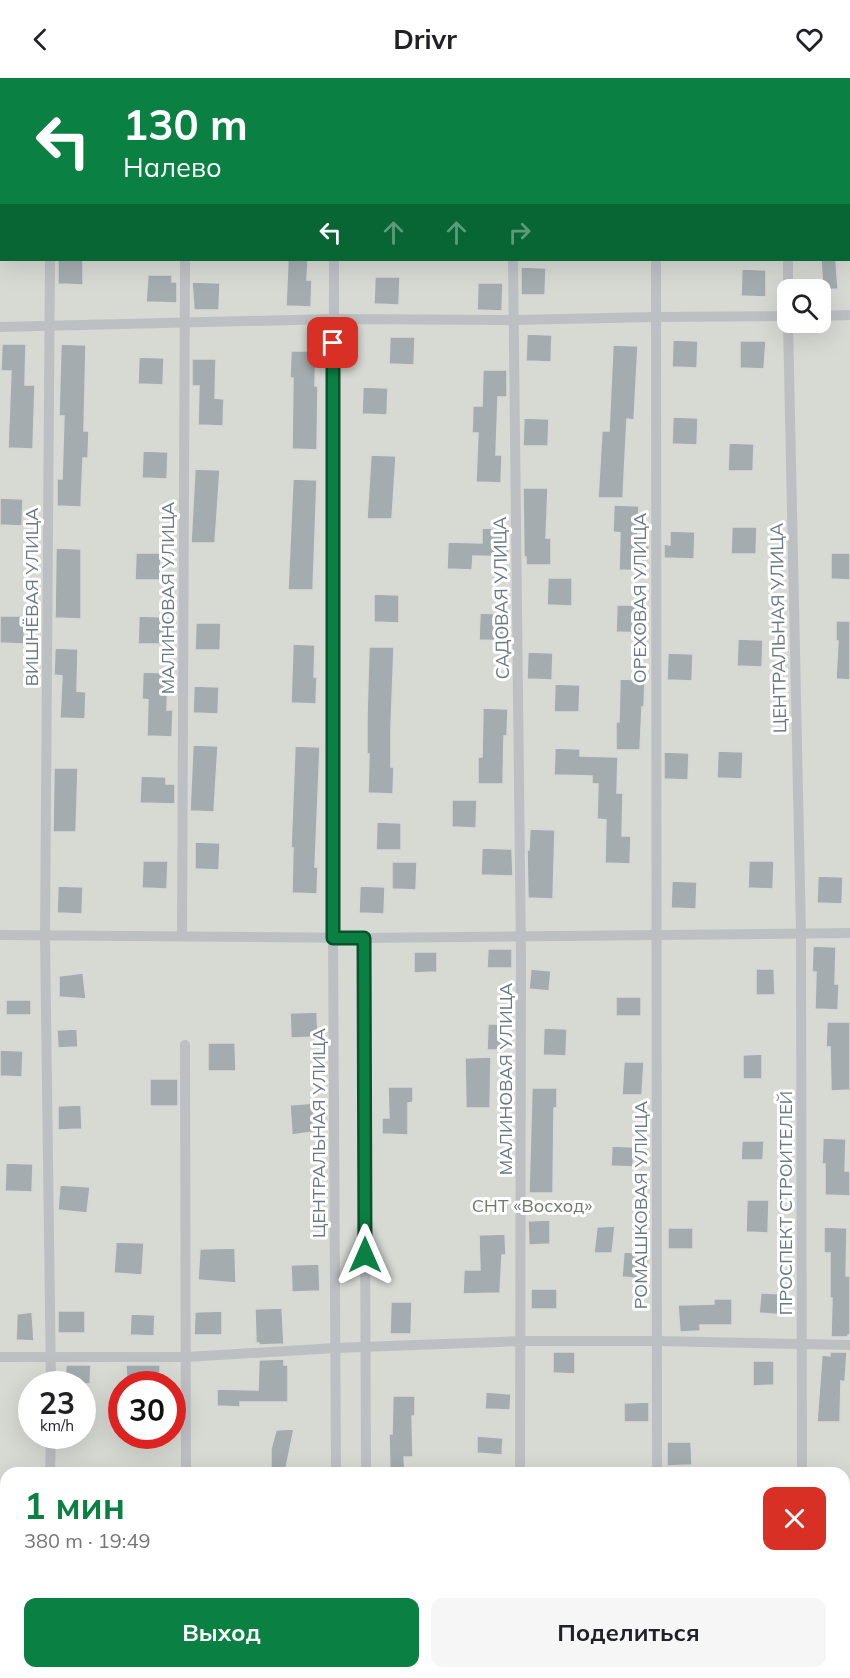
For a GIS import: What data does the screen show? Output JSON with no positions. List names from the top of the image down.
{
  "streets": {
    "street": [
      "ВИШНЁВАЯ УЛИЦА",
      "МАЛИНОВАЯ УЛИЦА",
      "САДОВАЯ УЛИЦА",
      "ОРЕХОВАЯ УЛИЦА",
      "ЦЕНТРАЛЬНАЯ УЛИЦА",
      "ПРОСПЕКТ СТРОИТЕЛЕЙ",
      "РОМАШКОВАЯ УЛИЦА"
    ]
  },
  "crossings": [
    ["МАЛИНОВАЯ УЛИЦА", "САДОВАЯ УЛИЦА"],
    ["ОРЕХОВАЯ УЛИЦА", "РОМАШКОВАЯ УЛИЦА"],
    ["ЦЕНТРАЛЬНАЯ УЛИЦА", "ПРОСПЕКТ СТРОИТЕЛЕЙ"]
  ],
  "parks": ["СНТ «Восход»"],
  "page": {
    "header": "Drivr",
    "turn": ["130 m", "Налево"],
    "speed": "23 km/h",
    "limit": "30",
    "heading": ["1 мин", "380 m · 19:49"],
    "buttons": ["Выход", "Поделиться"]
  }
}
